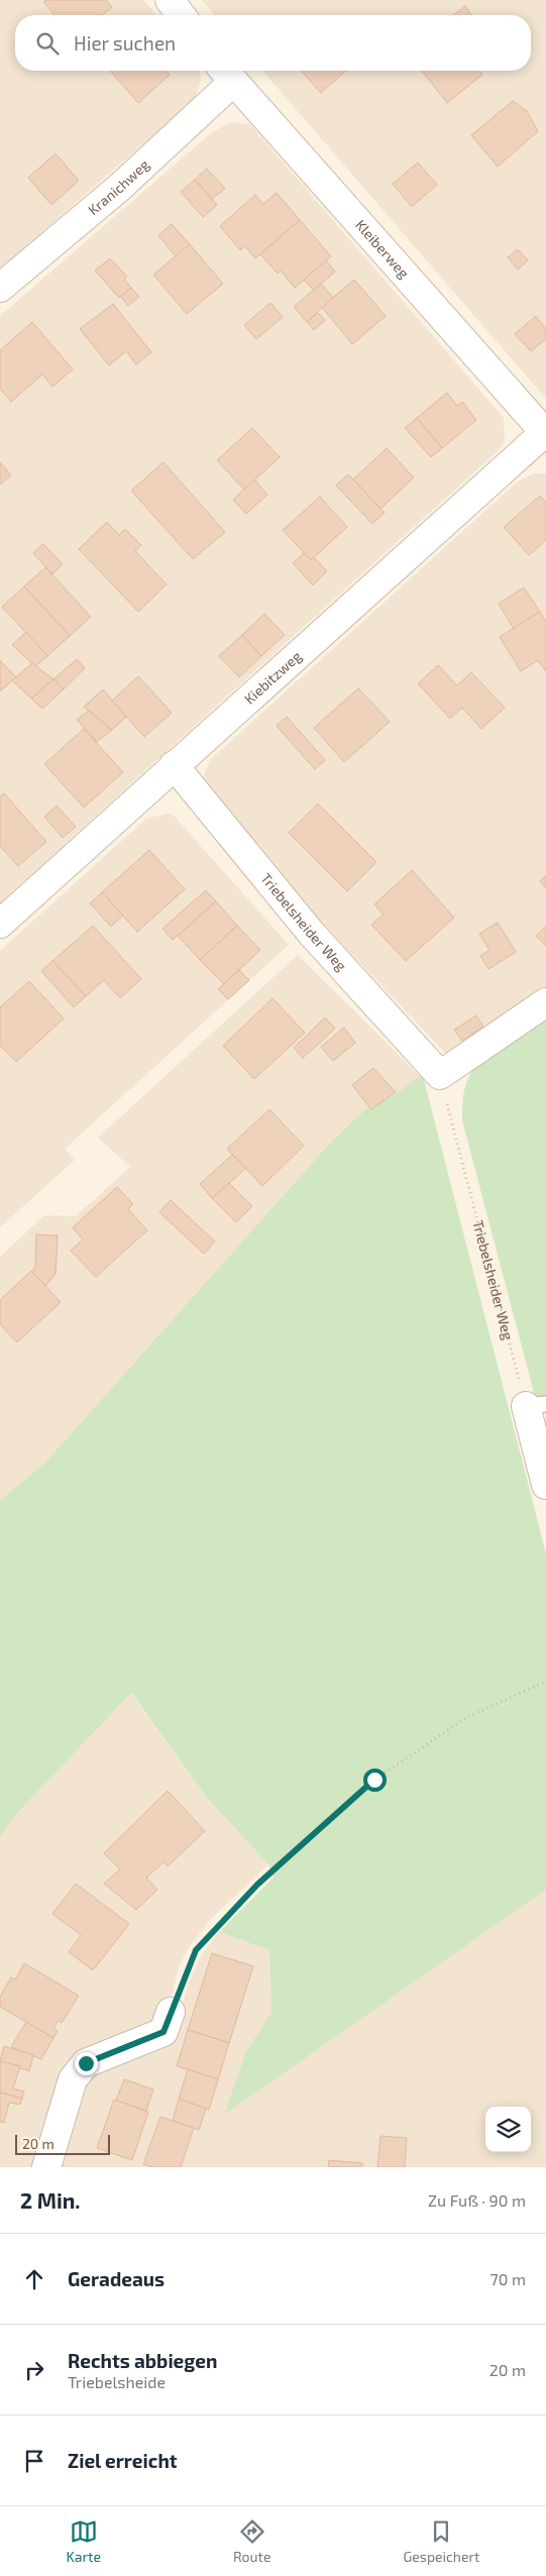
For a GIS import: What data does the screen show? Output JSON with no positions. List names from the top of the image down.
{
  "streets": {
    "street": [
      "Kranichweg",
      "Kleiberweg",
      "Kiebitzweg",
      "Triebelsheider Weg"
    ]
  },
  "crossings": [
    ["Kranichweg", "Kleiberweg"],
    ["Kleiberweg", "Kiebitzweg"],
    ["Kiebitzweg", "Triebelsheider Weg"]
  ],
  "scale_bar": "20 m",
  "page": {
    "search": "Hier suchen",
    "scale": "20 m",
    "heading": ["2 Min.", "Zu Fuß · 90 m"],
    "list": [
      ["Geradeaus", "70 m"],
      ["Rechts abbiegen", "Triebelsheide", "20 m"],
      "Ziel erreicht"
    ],
    "nav": ["Karte", "Route", "Gespeichert"]
  }
}
